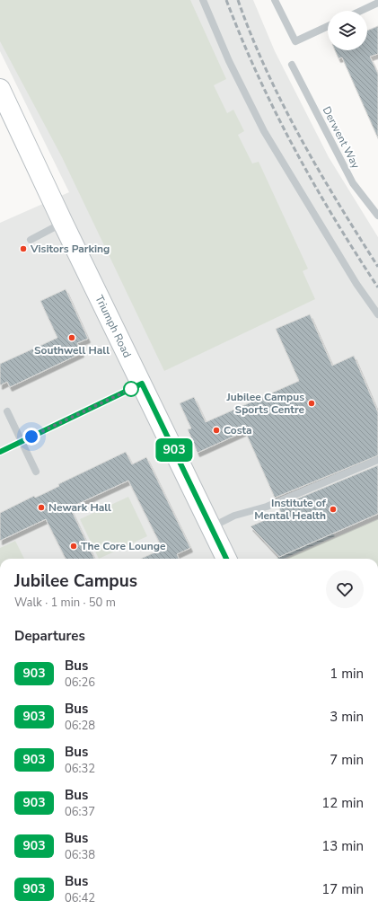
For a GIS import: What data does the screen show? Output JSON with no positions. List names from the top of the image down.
{
  "streets": {
    "street": ["Triumph Road"],
    "lane": ["Derwent Way"]
  },
  "places": [
    "Visitors Parking",
    "Southwell Hall",
    "Jubilee Campus Sports Centre",
    "Costa",
    "Newark Hall",
    "Institute of Mental Health",
    "The Core Lounge"
  ],
  "lines": ["bus line 903"],
  "page": {
    "on_map": "903",
    "heading": [
      ["Jubilee Campus", "Walk · 1 min · 50 m"],
      "Departures"
    ],
    "list": [
      {
        "mark": "903",
        "name": "Bus",
        "note": "06:26",
        "value": "1 min"
      },
      {
        "mark": "903",
        "name": "Bus",
        "note": "06:28",
        "value": "3 min"
      },
      {
        "mark": "903",
        "name": "Bus",
        "note": "06:32",
        "value": "7 min"
      },
      {
        "mark": "903",
        "name": "Bus",
        "note": "06:37",
        "value": "12 min"
      },
      {
        "mark": "903",
        "name": "Bus",
        "note": "06:38",
        "value": "13 min"
      },
      {
        "mark": "903",
        "name": "Bus",
        "note": "06:42",
        "value": "17 min"
      }
    ]
  }
}
